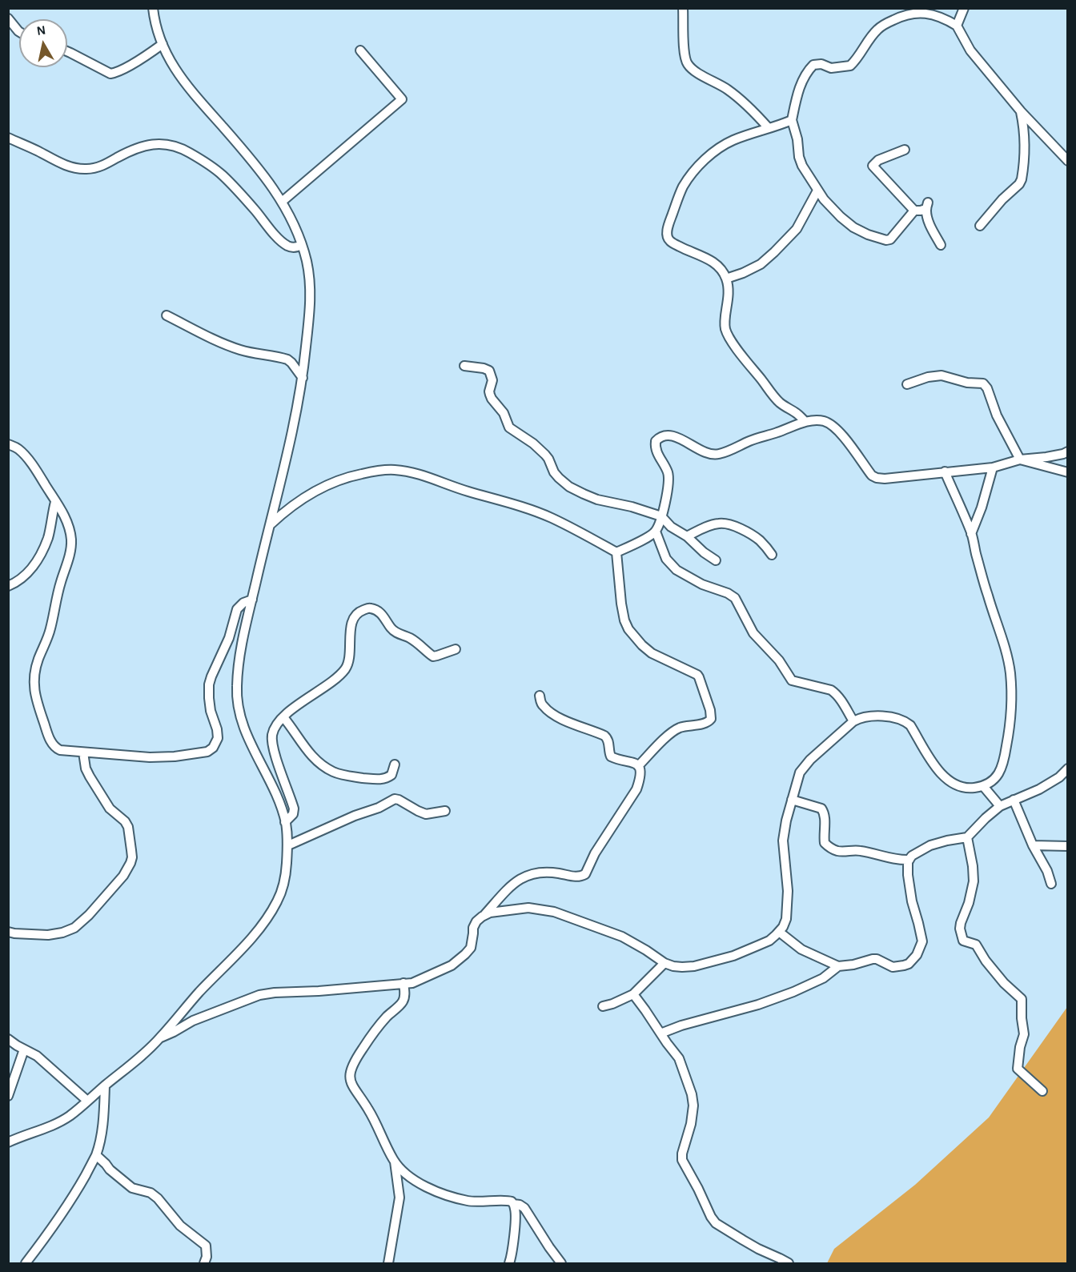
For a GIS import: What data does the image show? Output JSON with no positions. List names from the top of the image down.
{
  "north": "top"
}
